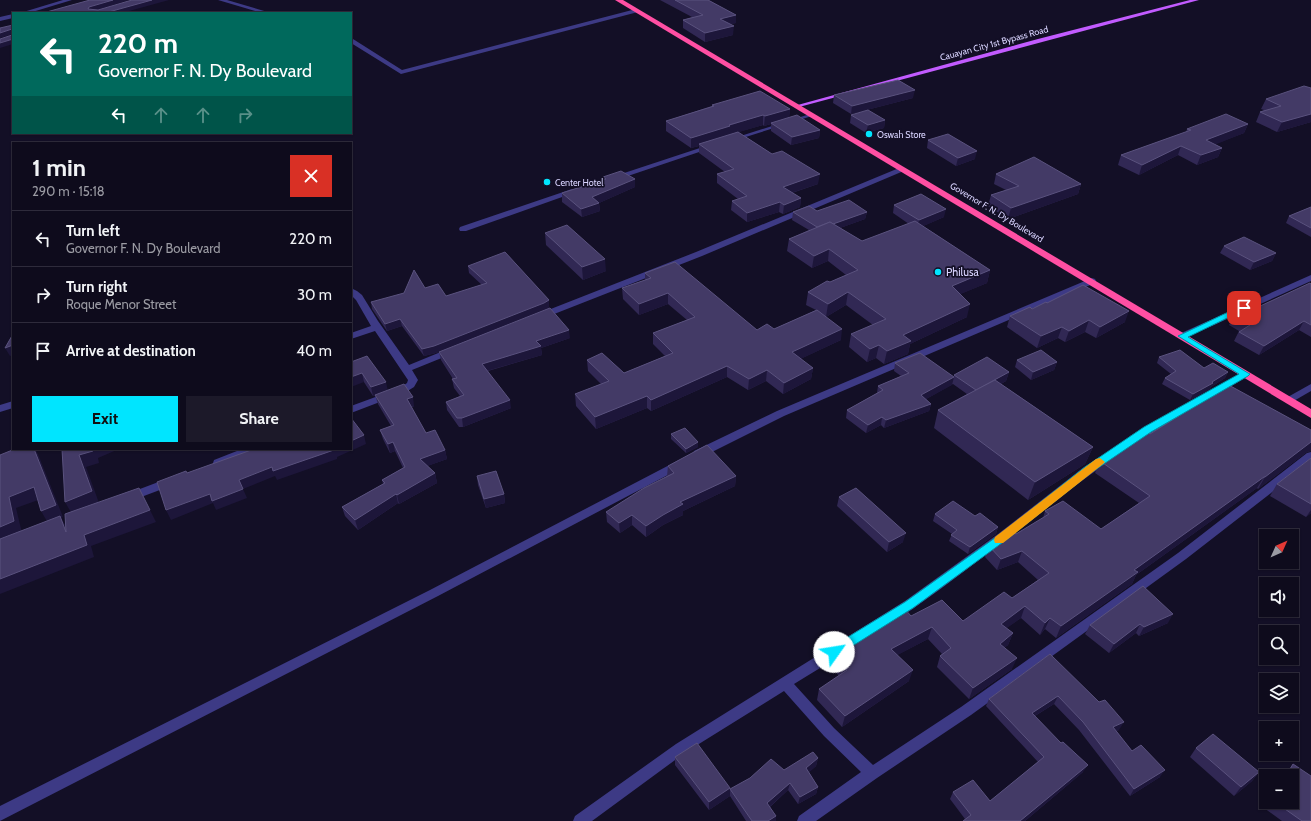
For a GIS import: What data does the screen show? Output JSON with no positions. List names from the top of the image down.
{
  "streets": {
    "highway": ["Governor F. N. Dy Boulevard"],
    "main road": ["Cauayan City 1st Bypass Road"]
  },
  "crossings": [
    ["Cauayan City 1st Bypass Road", "Governor F. N. Dy Boulevard"]
  ],
  "places": ["Oswah Store", "Center Hotel", "Philusa"],
  "north": "top right",
  "page": {
    "turn": ["220 m", "Governor F. N. Dy Boulevard"],
    "heading": ["1 min", "290 m · 15:18"],
    "list": [
      {
        "name": "Turn left",
        "note": "Governor F. N. Dy Boulevard",
        "value": "220 m"
      },
      {
        "name": "Turn right",
        "note": "Roque Menor Street",
        "value": "30 m"
      },
      {
        "name": "Arrive at destination",
        "value": "40 m"
      }
    ],
    "buttons": ["Exit", "Share"],
    "map_buttons": ["+", "−"]
  }
}
